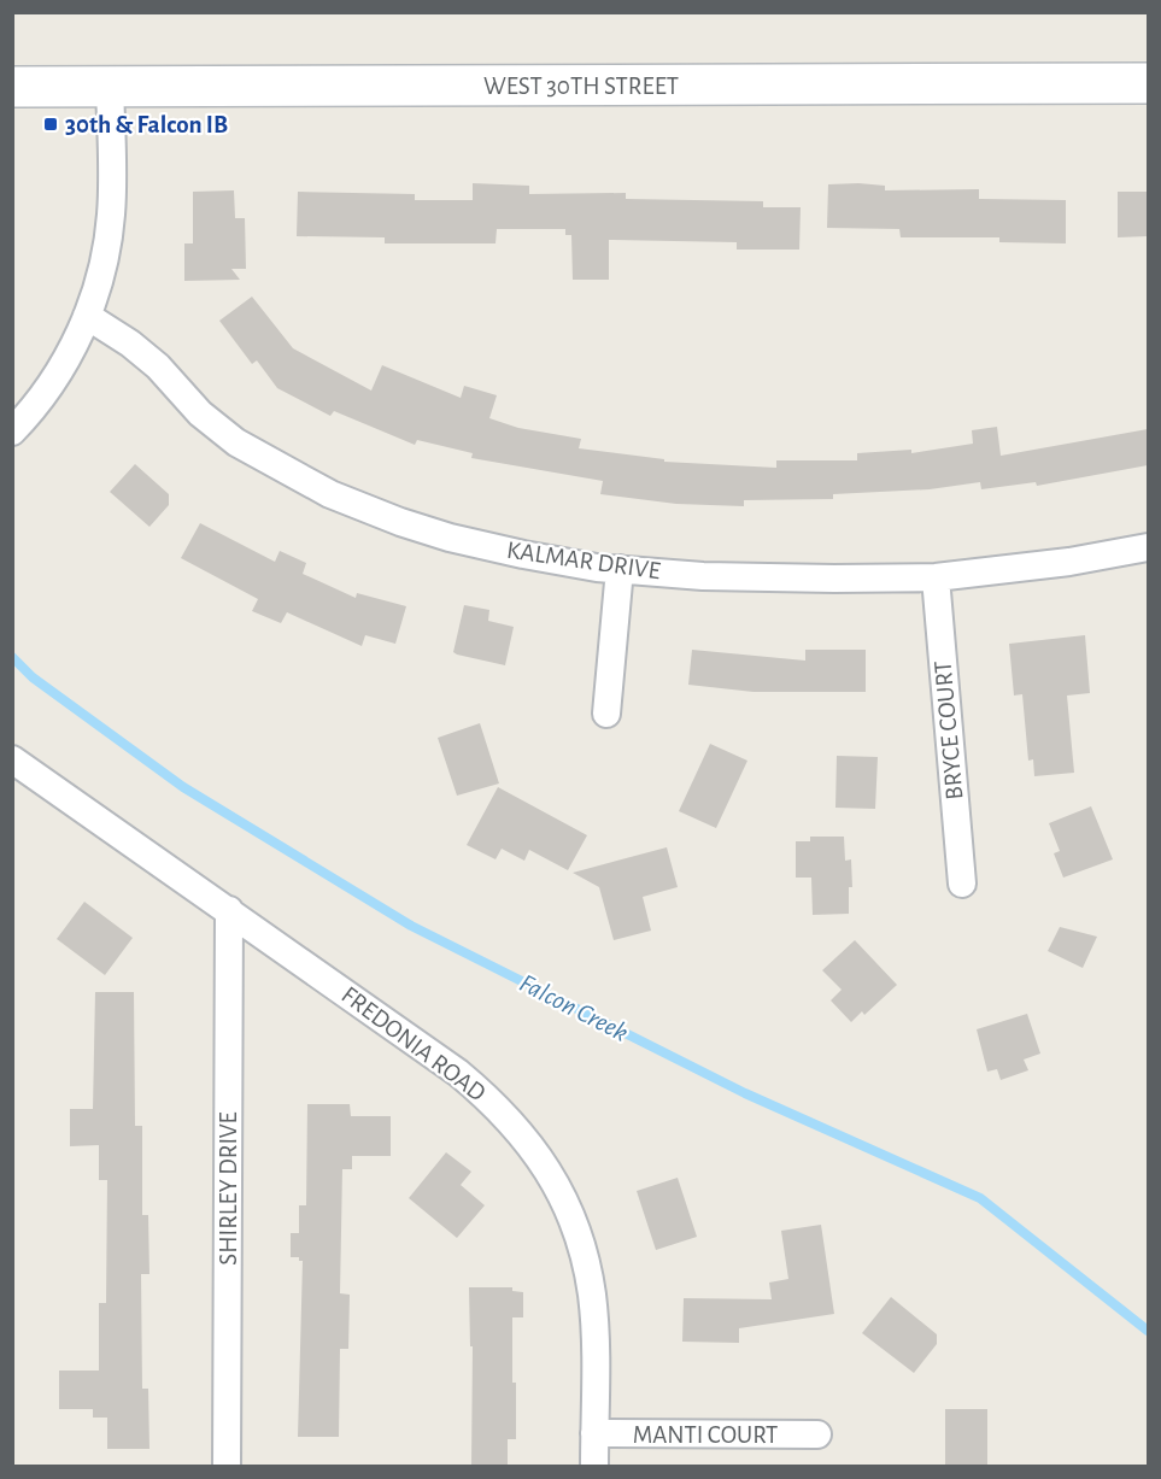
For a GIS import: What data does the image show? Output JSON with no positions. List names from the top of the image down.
{
  "streets": {
    "main road": ["WEST 30TH STREET"],
    "street": [
      "KALMAR DRIVE",
      "BRYCE COURT",
      "FREDONIA ROAD",
      "SHIRLEY DRIVE",
      "MANTI COURT"
    ]
  },
  "crossings": [
    ["KALMAR DRIVE", "BRYCE COURT"],
    ["FREDONIA ROAD", "SHIRLEY DRIVE"],
    ["FREDONIA ROAD", "MANTI COURT"]
  ],
  "water": ["Falcon Creek"],
  "places": {
    "transit": ["30th & Falcon IB"]
  }
}
